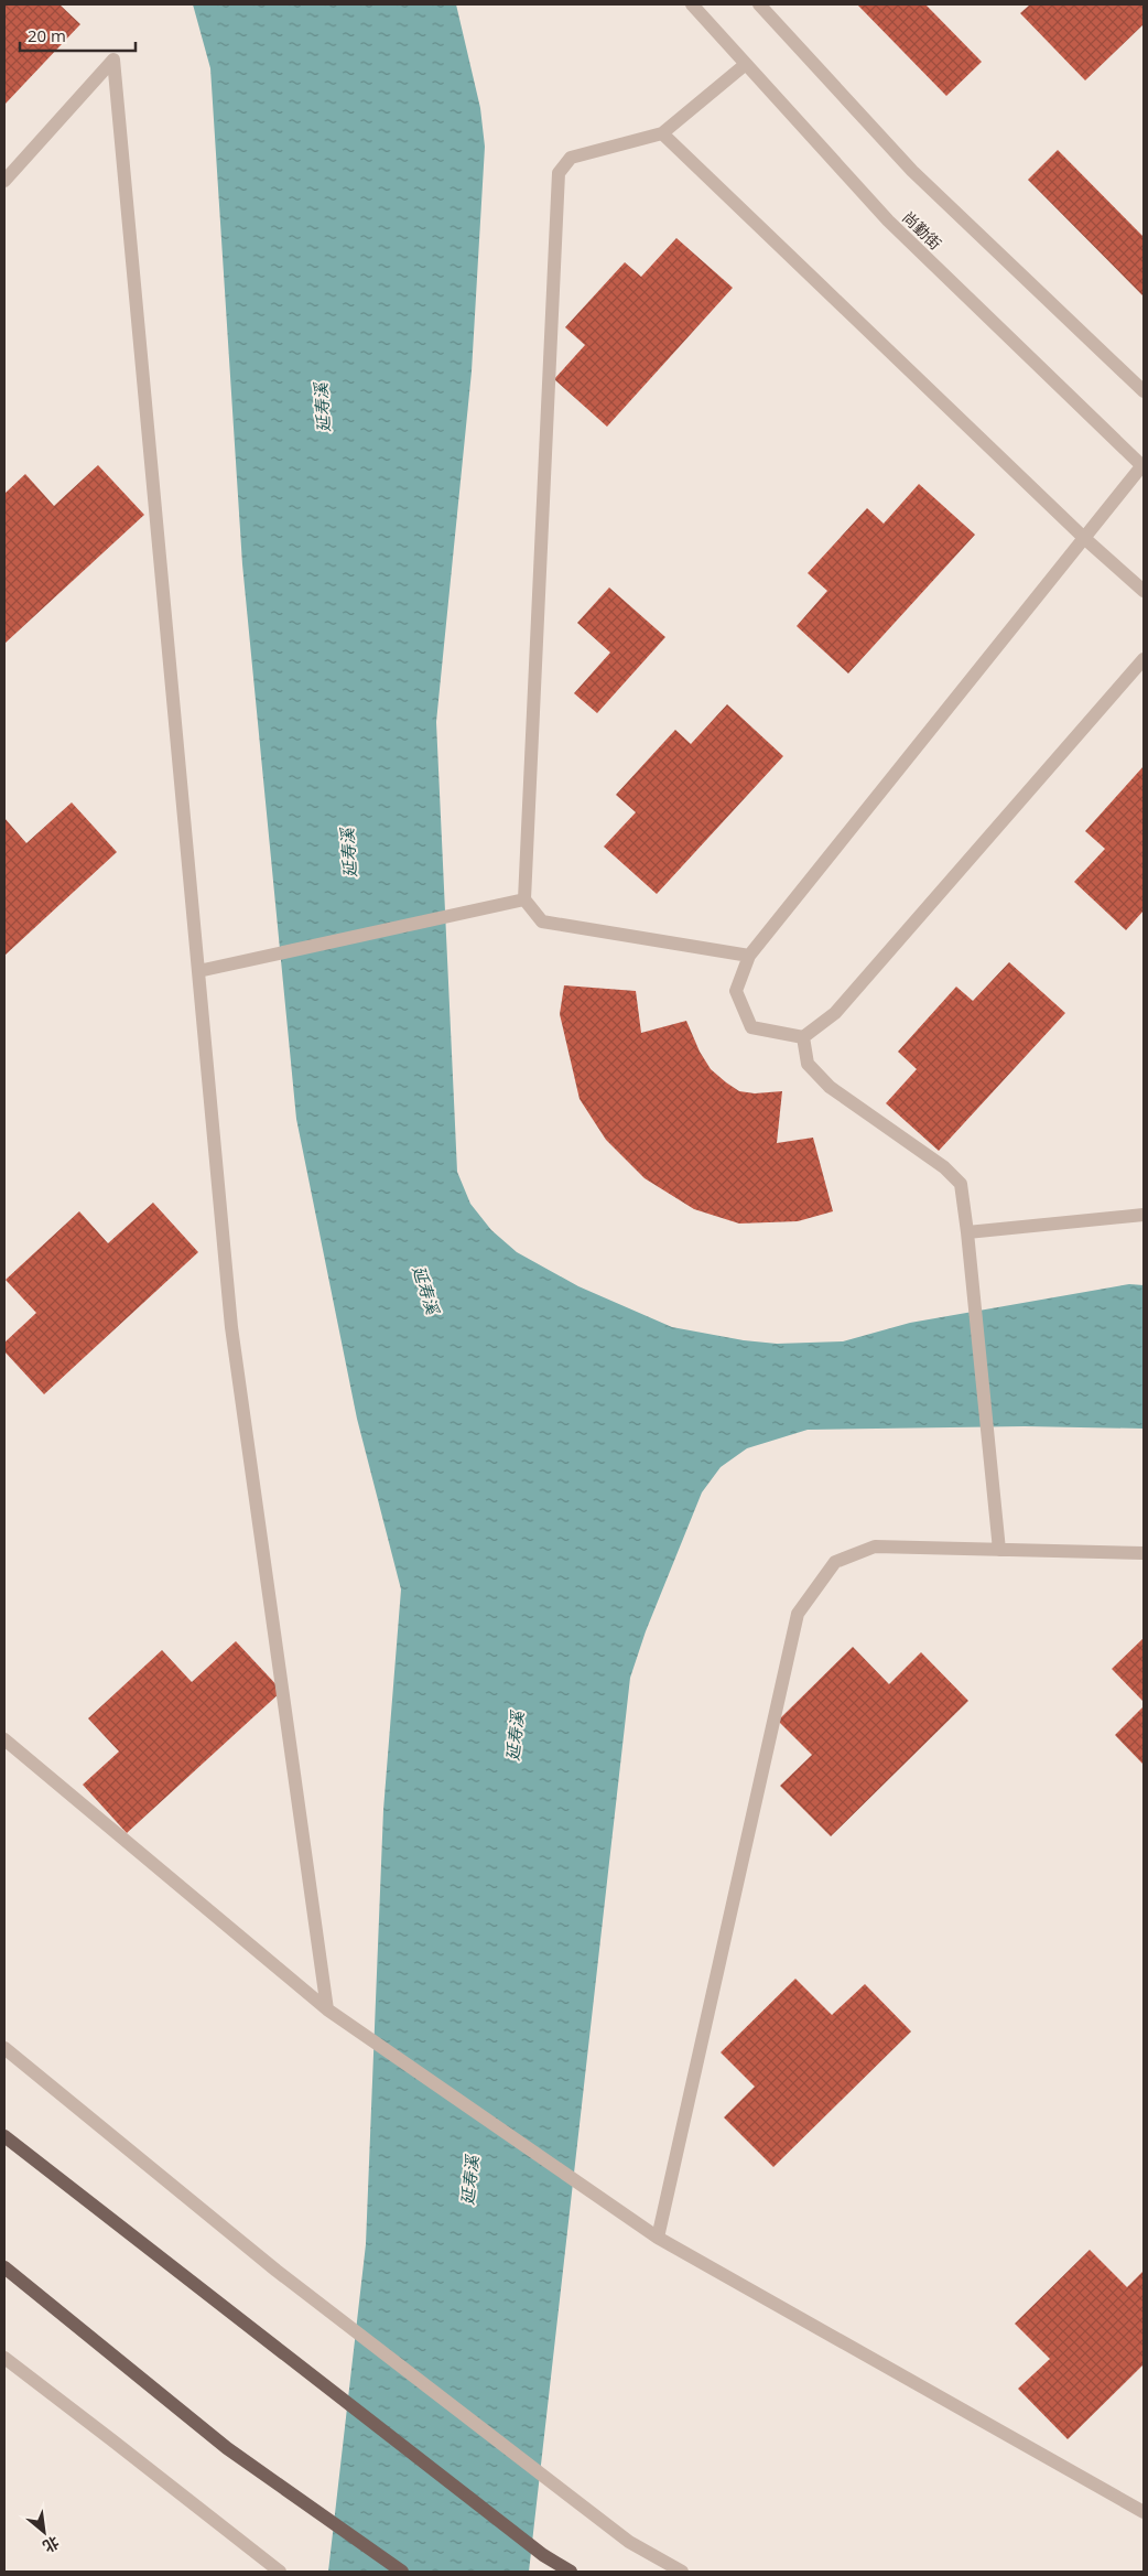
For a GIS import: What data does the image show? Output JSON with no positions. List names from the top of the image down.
{
  "streets": {
    "street": ["尚勤街"]
  },
  "water": ["延寿溪"],
  "scale_bar": "20 m",
  "north": "bottom right"
}
